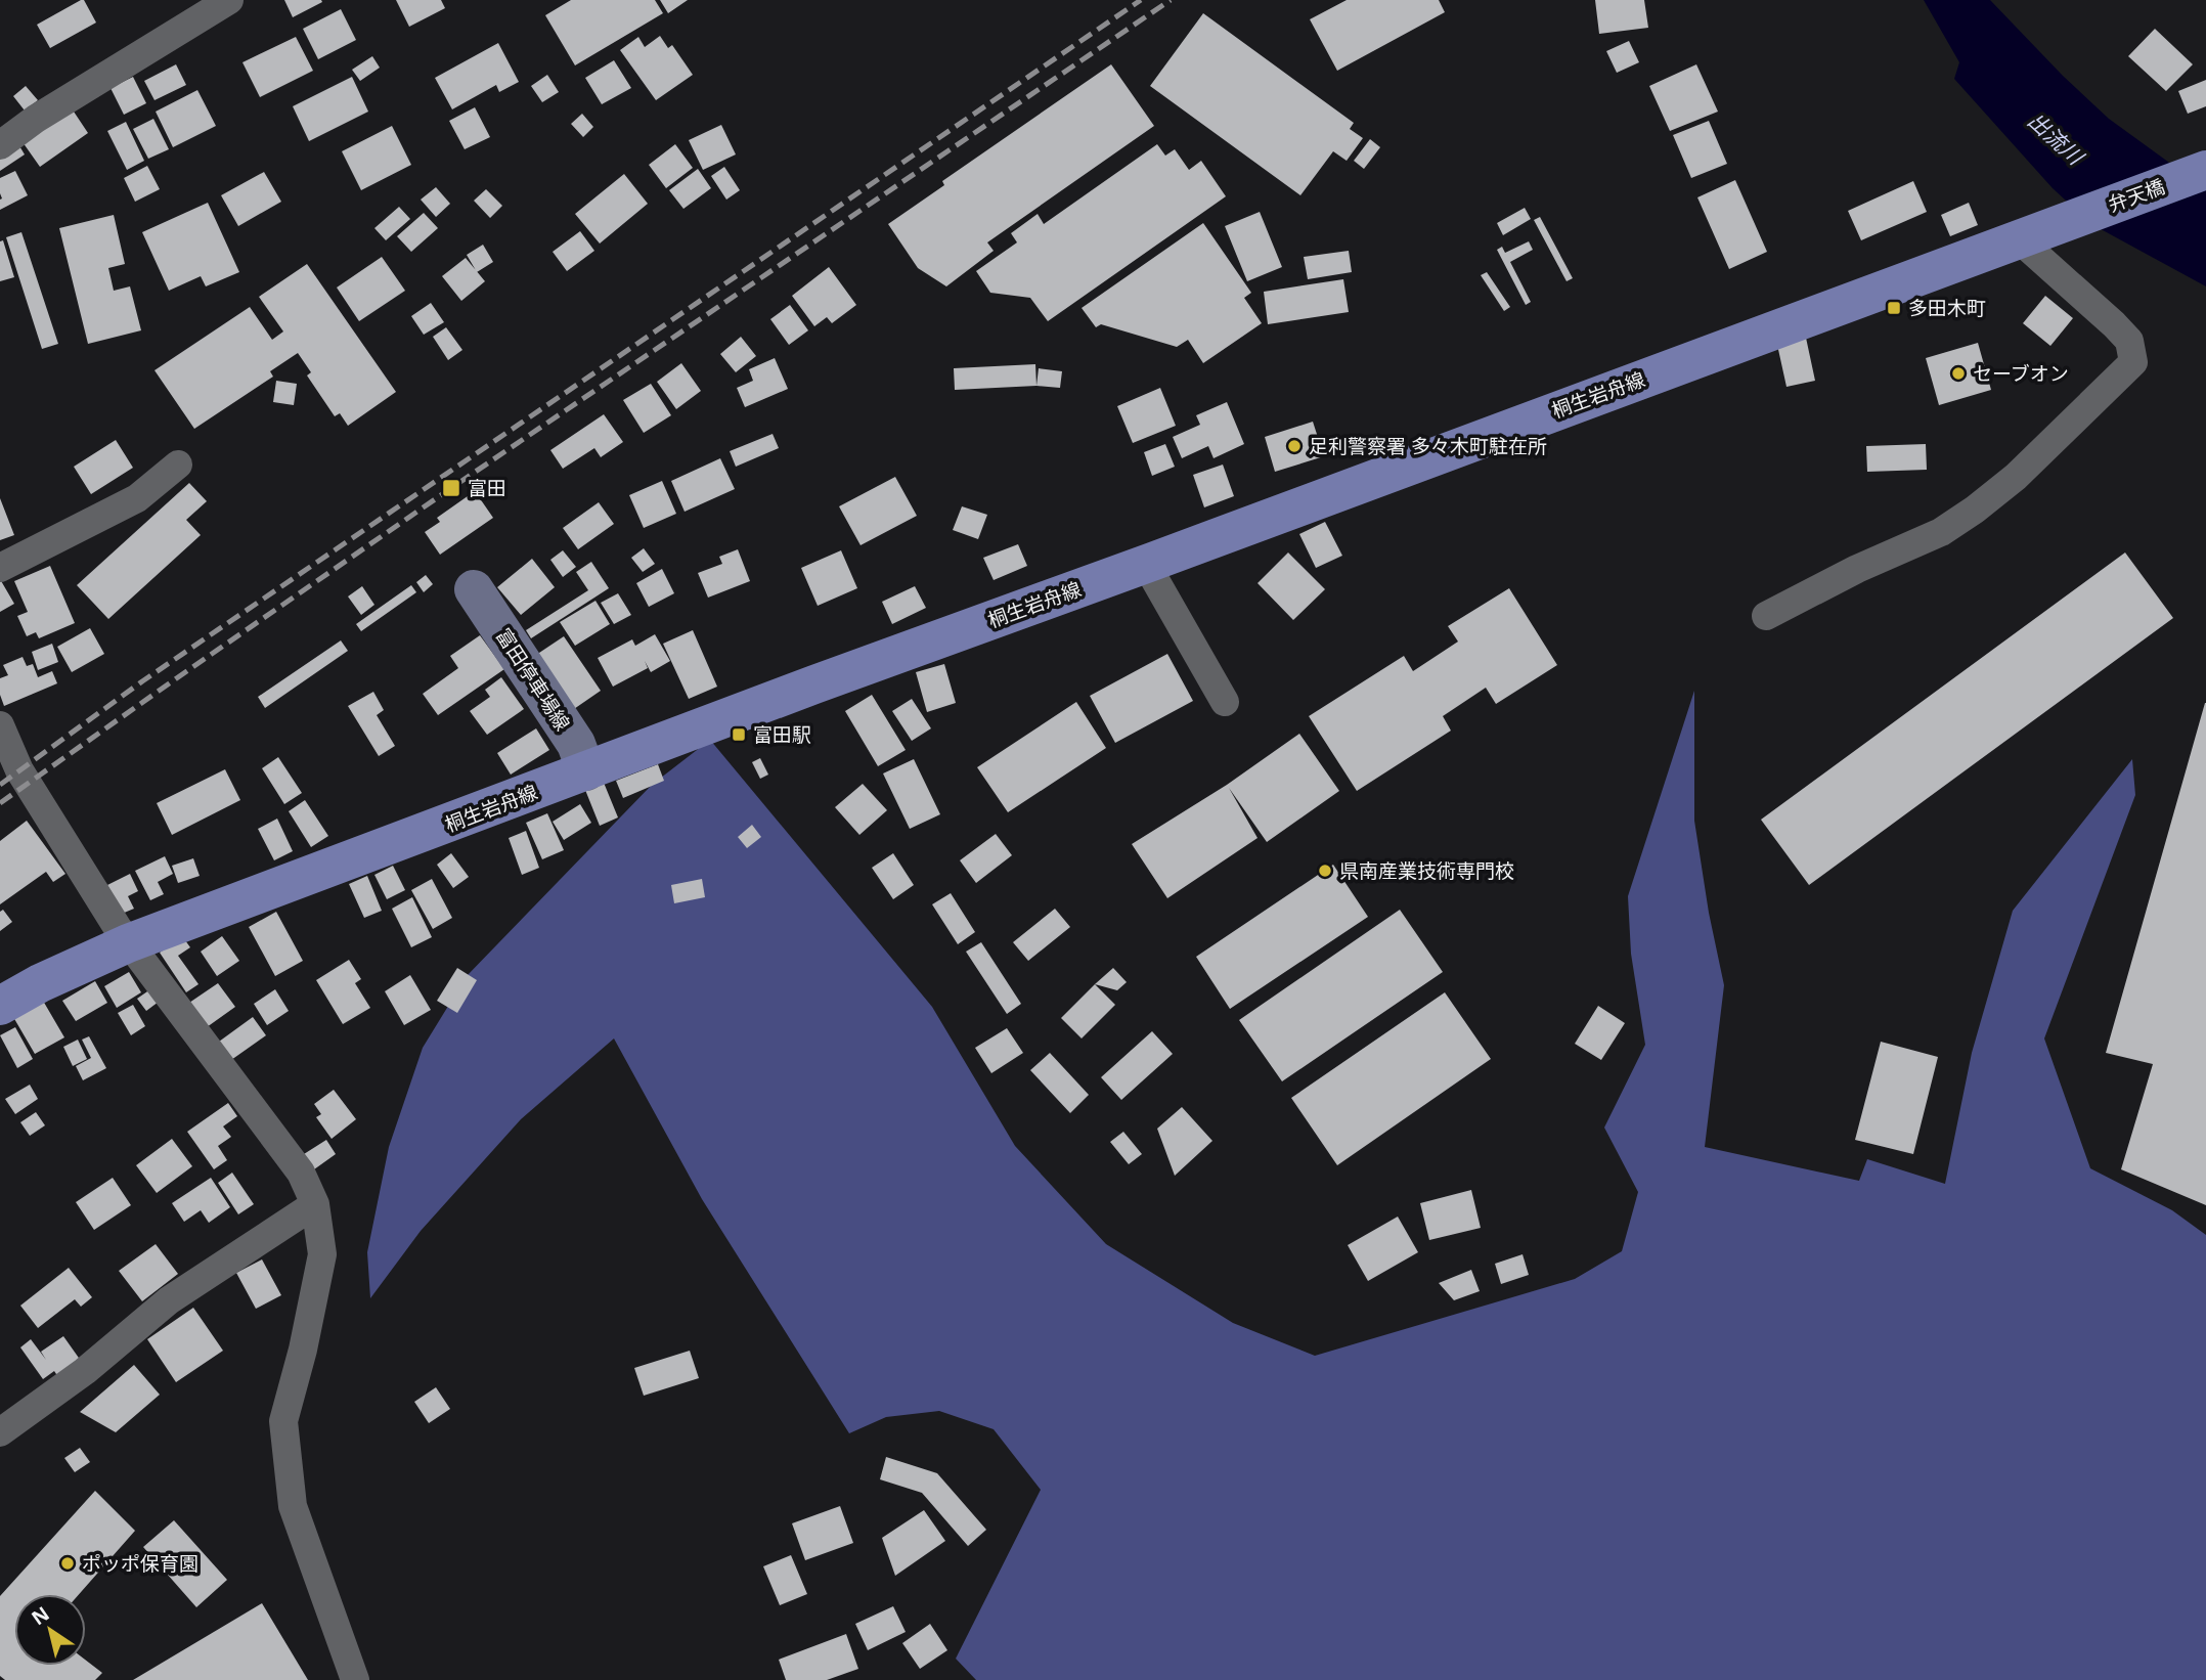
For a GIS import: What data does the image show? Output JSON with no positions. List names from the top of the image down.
{
  "streets": {
    "main road": ["弁天橋", "桐生岩舟線", "富田停車場線"]
  },
  "crossings": [
    ["弁天橋", "桐生岩舟線"],
    ["桐生岩舟線", "富田停車場線"]
  ],
  "water": ["出流川"],
  "places": {
    "transit": ["多田木町", "富田", "富田駅"],
    "other": [
      "セーブオン",
      "足利警察署 多々木町駐在所",
      "県南産業技術専門校",
      "ポッポ保育園"
    ]
  },
  "north": "top left"
}
